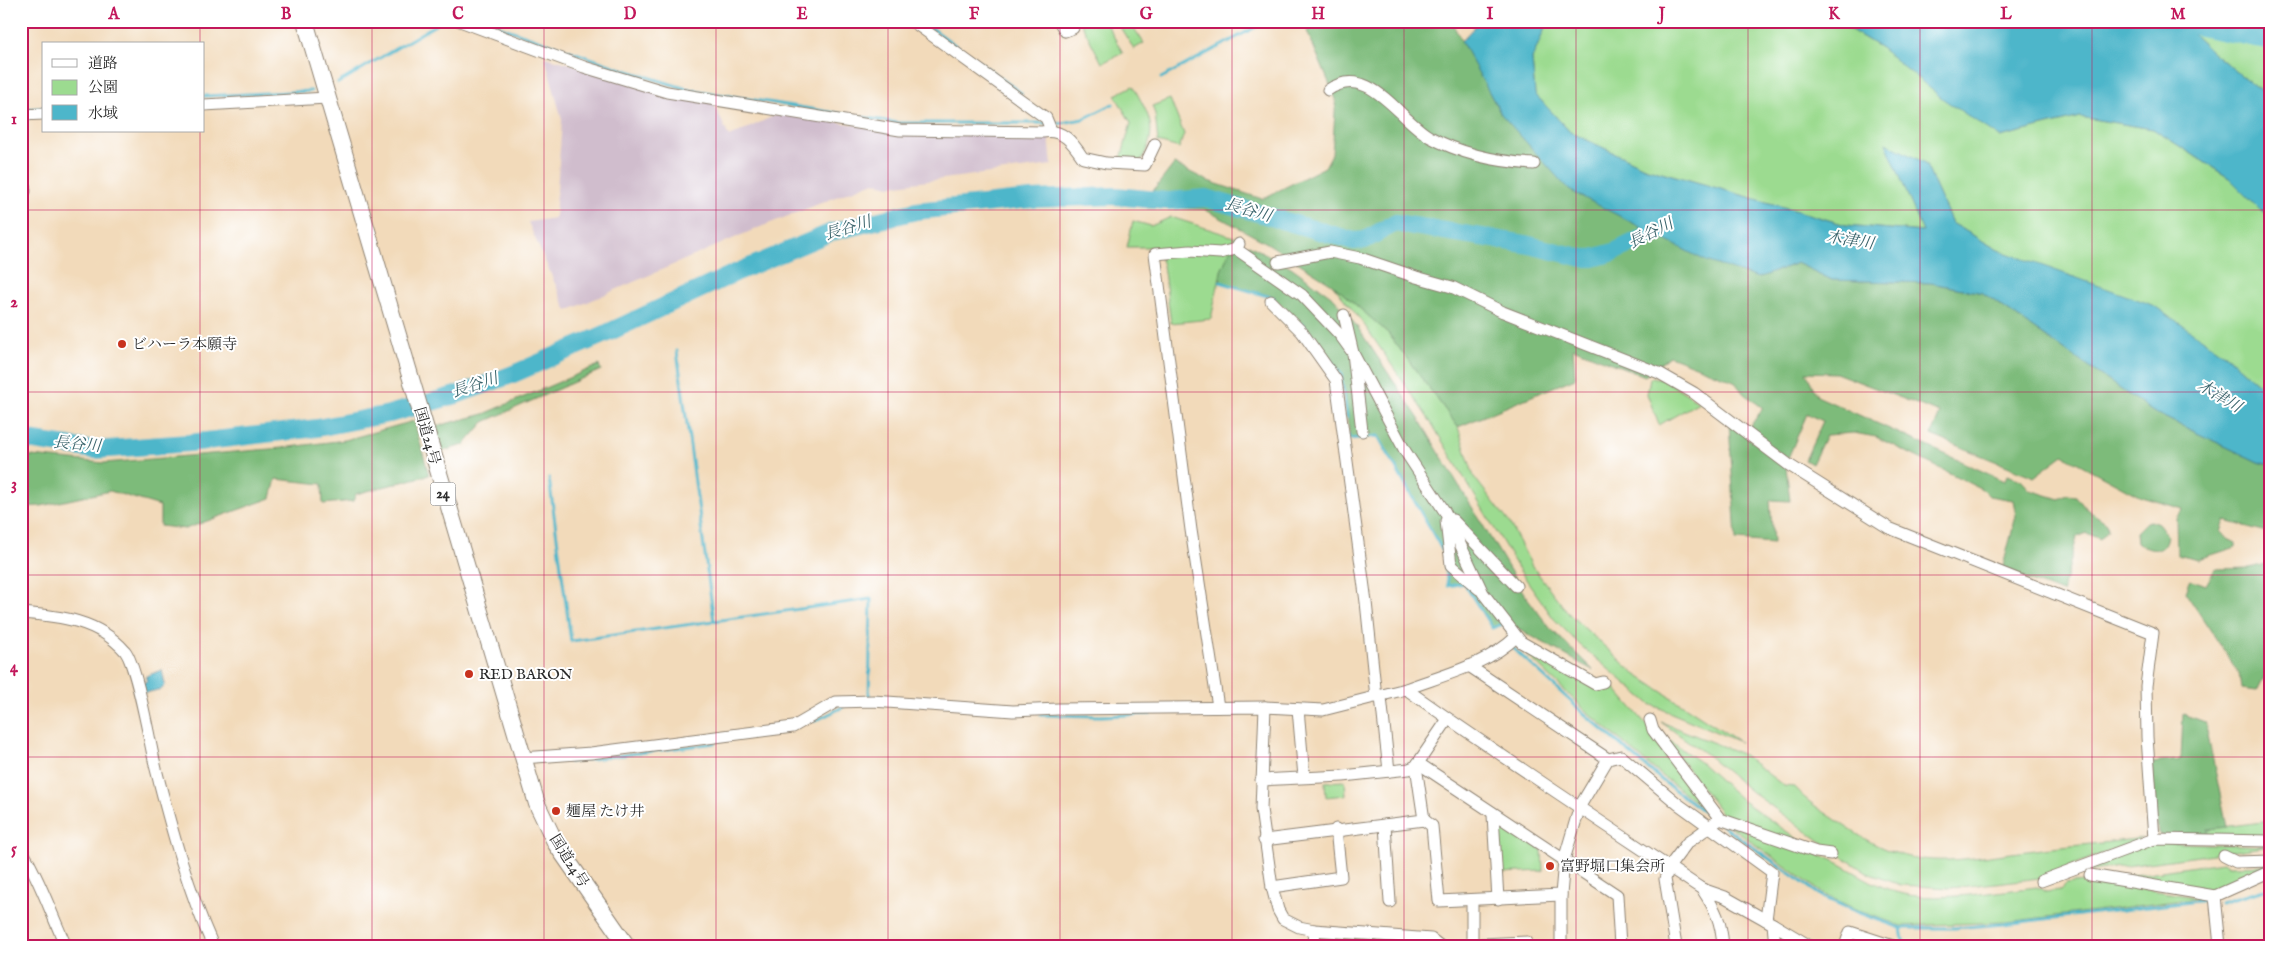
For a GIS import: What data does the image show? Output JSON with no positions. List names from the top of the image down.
{
  "streets": {
    "highway": ["国道24号", "24"]
  },
  "water": ["長谷川", "木津川"],
  "places": [
    "ビハーラ本願寺",
    "RED BARON",
    "麺屋 たけ井",
    "富野堀口集会所"
  ],
  "legend": ["道路", "公園", "水域"],
  "grid": {
    "columns": [
      "A",
      "B",
      "C",
      "D",
      "E",
      "F",
      "G",
      "H",
      "I",
      "J",
      "K",
      "L",
      "M"
    ],
    "rows": [
      "1",
      "2",
      "3",
      "4",
      "5"
    ]
  }
}
